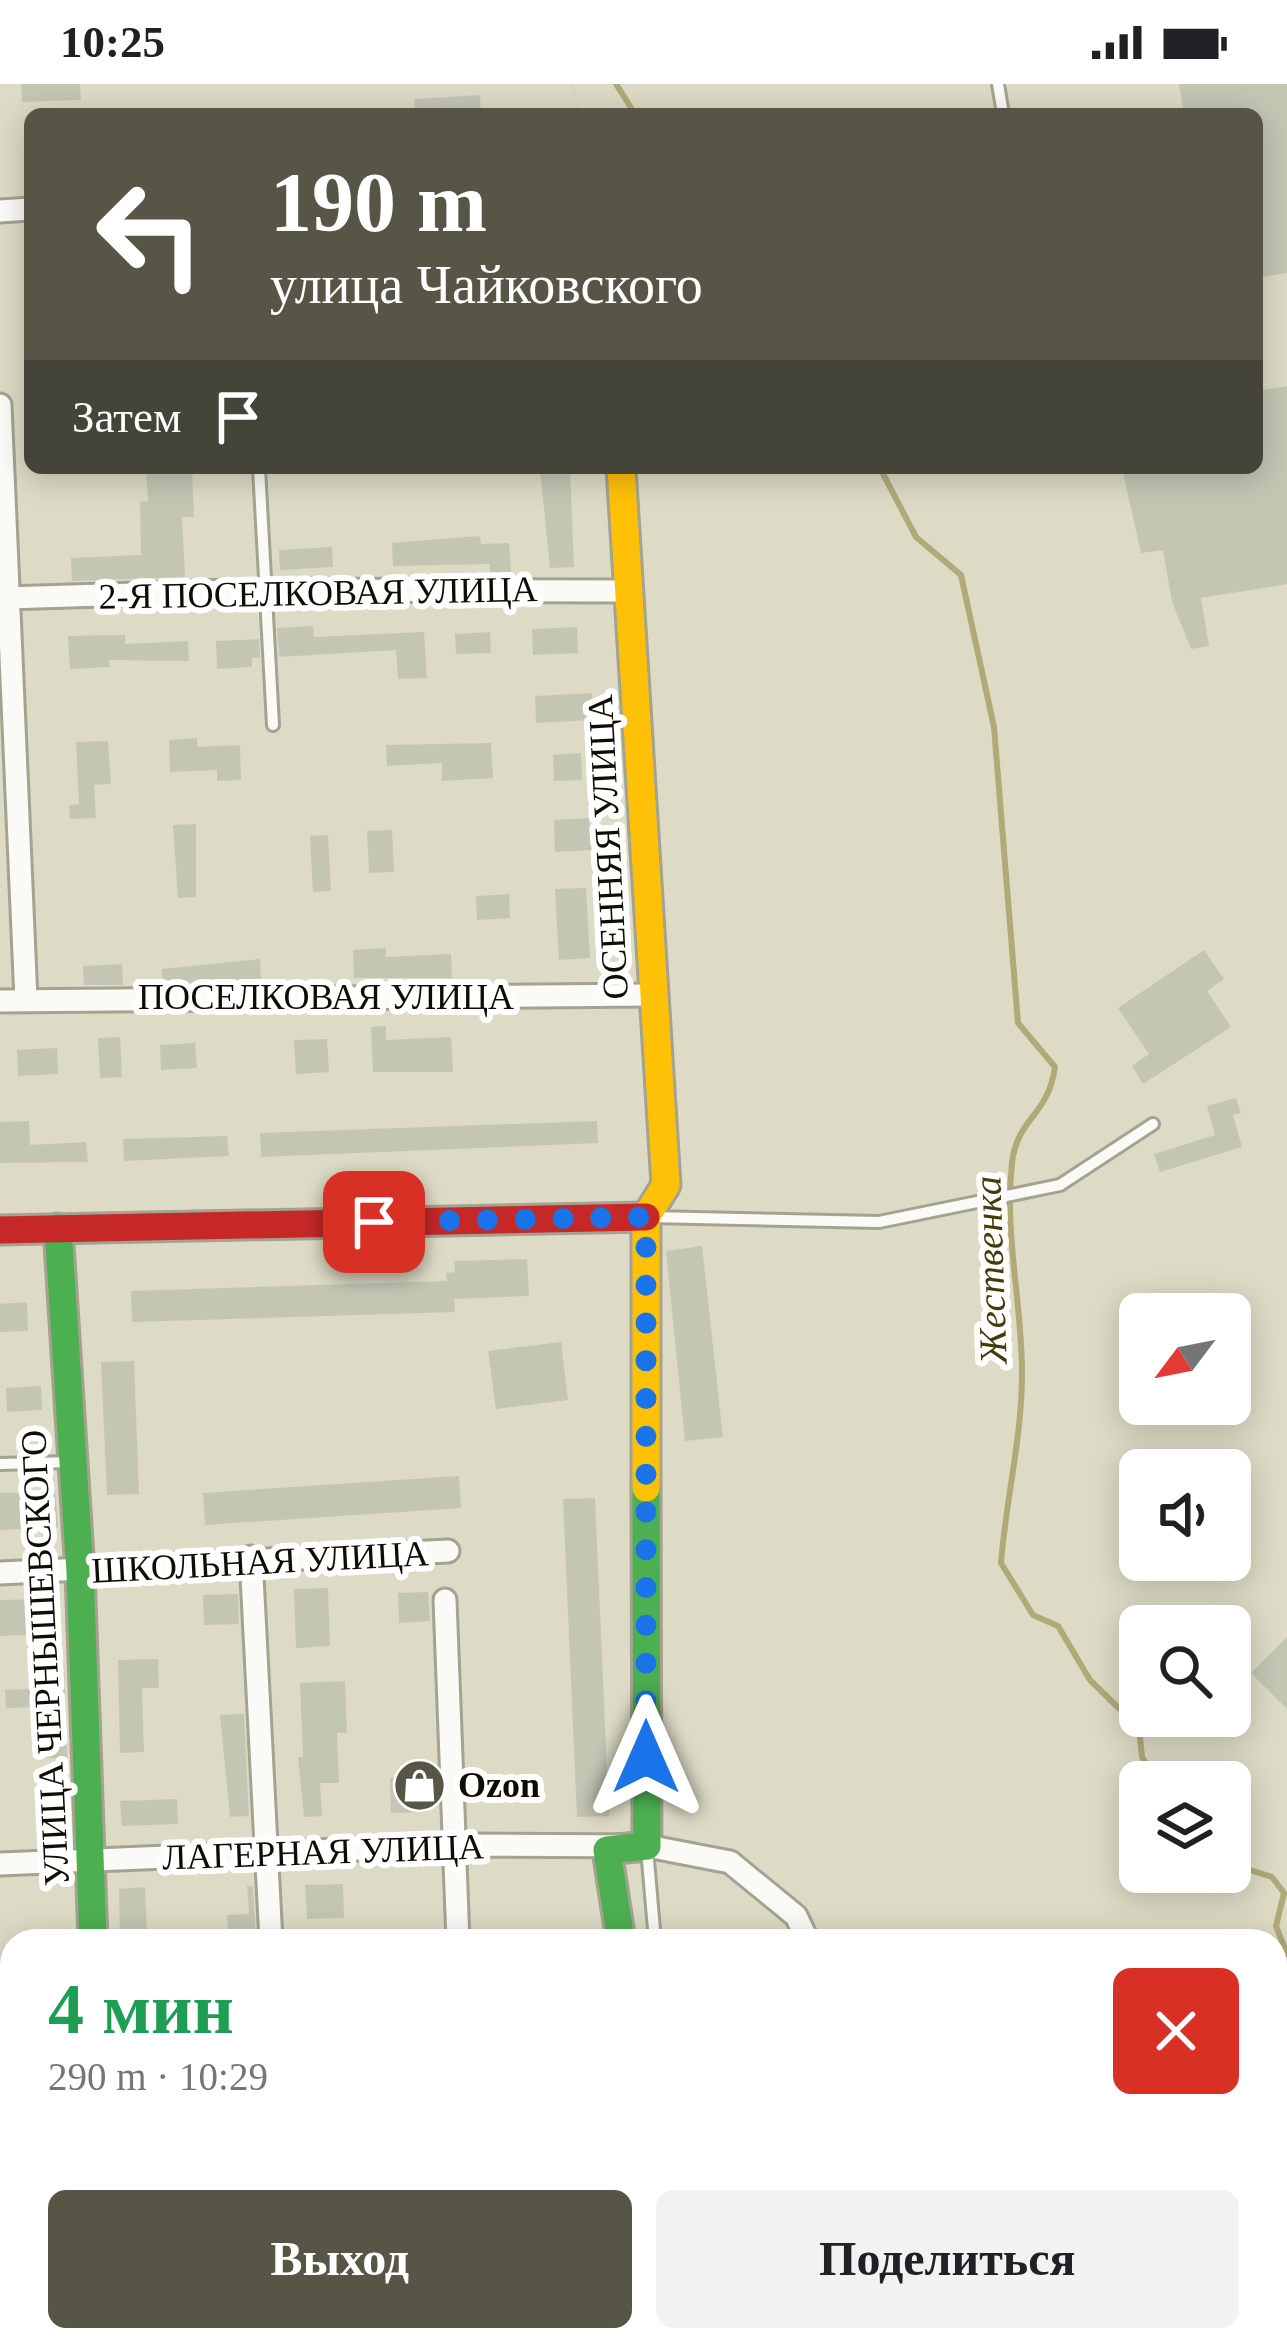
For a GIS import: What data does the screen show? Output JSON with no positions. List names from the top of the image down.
{
  "streets": {
    "street": [
      "2-Я ПОСЕЛКОВАЯ УЛИЦА",
      "ОСЕННЯЯ УЛИЦА",
      "ПОСЕЛКОВАЯ УЛИЦА",
      "ШКОЛЬНАЯ УЛИЦА",
      "УЛИЦА ЧЕРНЫШЕВСКОГО",
      "ЛАГЕРНАЯ УЛИЦА"
    ]
  },
  "crossings": [
    ["2-Я ПОСЕЛКОВАЯ УЛИЦА", "ОСЕННЯЯ УЛИЦА"],
    ["ОСЕННЯЯ УЛИЦА", "ПОСЕЛКОВАЯ УЛИЦА"],
    ["ОСЕННЯЯ УЛИЦА", "ЛАГЕРНАЯ УЛИЦА"],
    ["ШКОЛЬНАЯ УЛИЦА", "УЛИЦА ЧЕРНЫШЕВСКОГО"],
    ["УЛИЦА ЧЕРНЫШЕВСКОГО", "ЛАГЕРНАЯ УЛИЦА"]
  ],
  "water": ["Жественка"],
  "places": {
    "shop": ["Ozon"]
  },
  "north": "bottom left",
  "page": {
    "status": "10:25",
    "turn": ["190 m", "улица Чайковского"],
    "then": "Затем",
    "heading": ["4 мин", "290 m · 10:29"],
    "buttons": ["Выход", "Поделиться"]
  }
}
